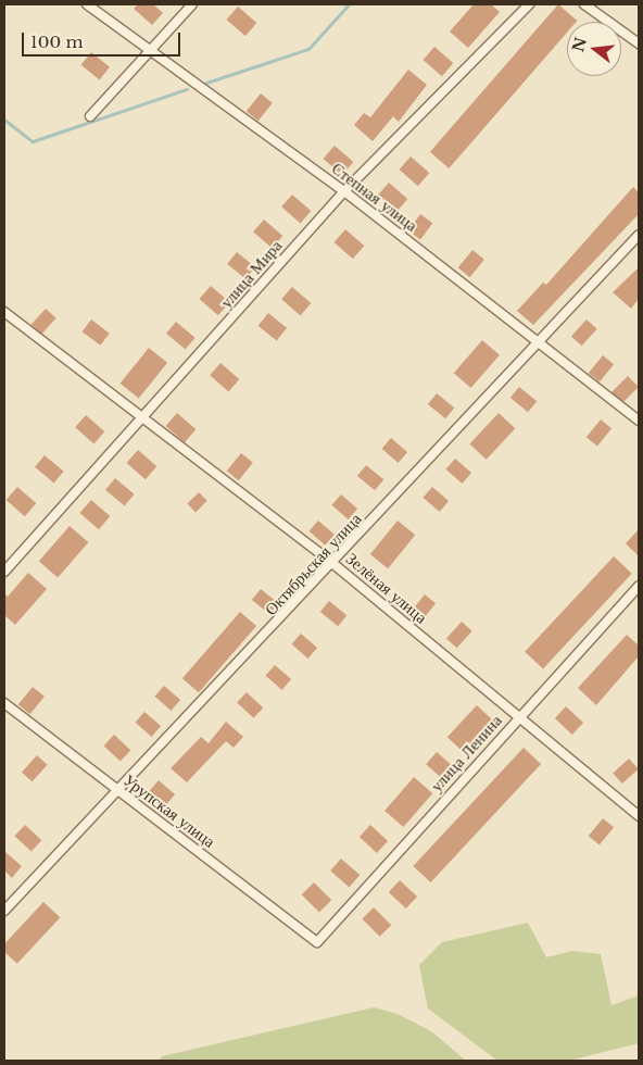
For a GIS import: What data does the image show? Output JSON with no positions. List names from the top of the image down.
{
  "streets": {
    "street": [
      "Степная улица",
      "улица Мира",
      "Октябрьская улица",
      "Зелёная улица",
      "улица Ленина",
      "Урупская улица"
    ]
  },
  "crossings": [
    ["Степная улица", "улица Мира"],
    ["Степная улица", "Октябрьская улица"],
    ["улица Мира", "Зелёная улица"],
    ["Октябрьская улица", "Зелёная улица"],
    ["Октябрьская улица", "Урупская улица"],
    ["Зелёная улица", "улица Ленина"],
    ["улица Ленина", "Урупская улица"]
  ],
  "scale_bar": "100 m",
  "north": "left"
}
